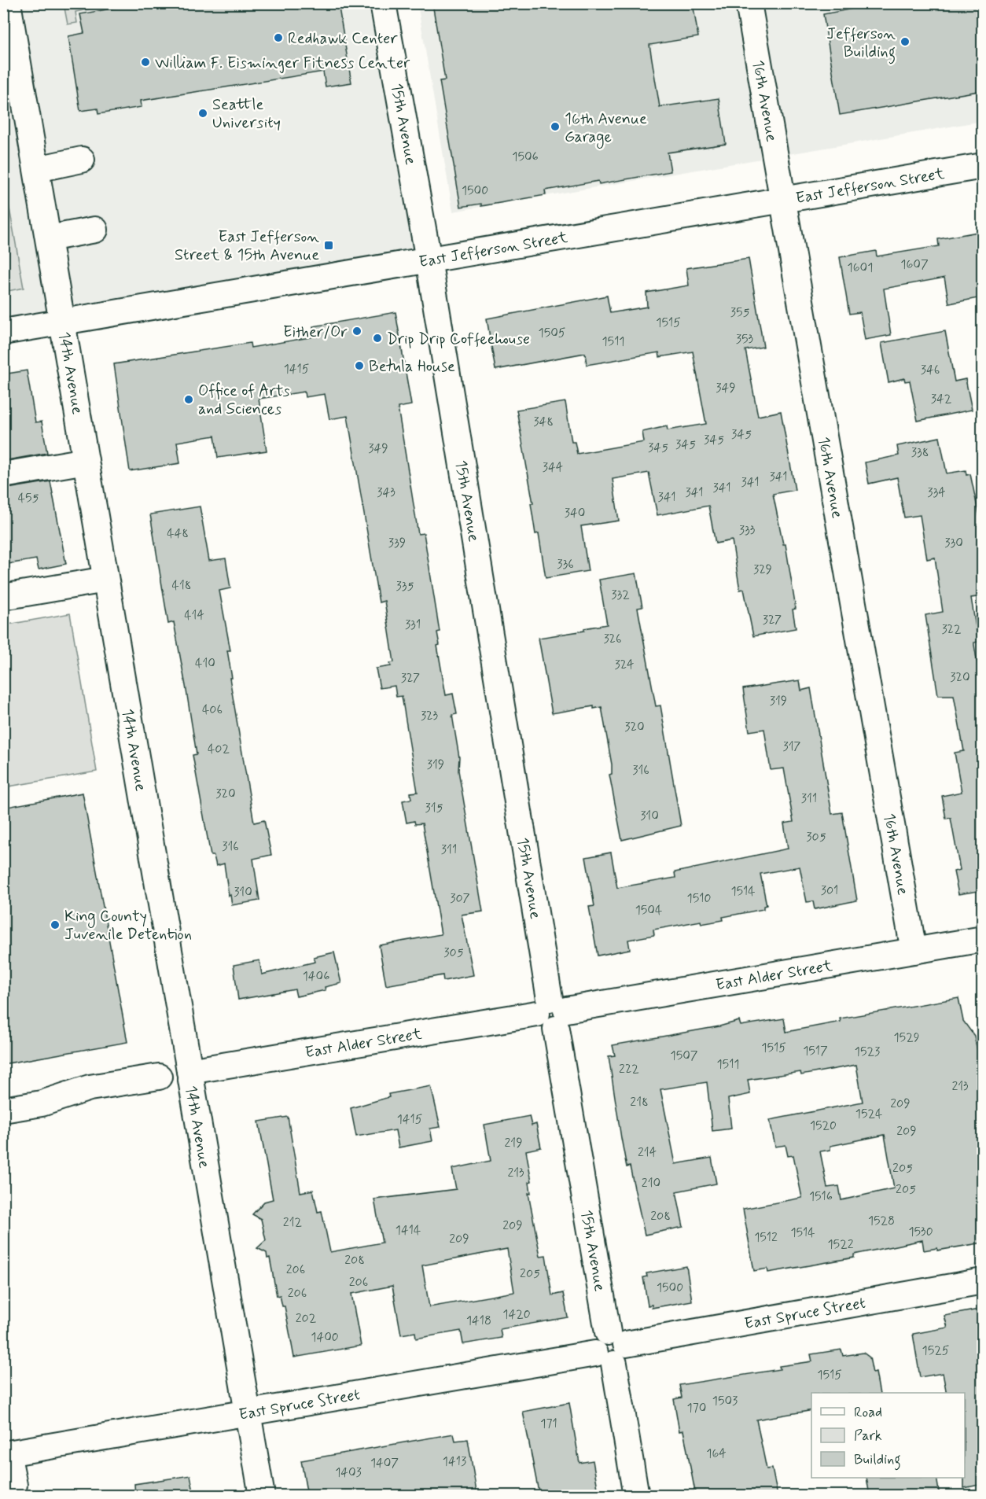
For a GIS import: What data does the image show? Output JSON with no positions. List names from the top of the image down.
{
  "streets": {
    "street": [
      "16th Avenue",
      "15th Avenue",
      "East Jefferson Street",
      "14th Avenue",
      "East Alder Street",
      "East Spruce Street"
    ]
  },
  "crossings": [
    ["16th Avenue", "East Jefferson Street"],
    ["16th Avenue", "East Alder Street"],
    ["15th Avenue", "East Jefferson Street"],
    ["15th Avenue", "East Alder Street"],
    ["15th Avenue", "East Spruce Street"],
    ["East Jefferson Street", "14th Avenue"],
    ["14th Avenue", "East Alder Street"],
    ["14th Avenue", "East Spruce Street"]
  ],
  "places": {
    "other": [
      "Redhawk Center",
      "Jefferson Building",
      "William F. Eisminger Fitness Center",
      "Seattle University",
      "16th Avenue Garage",
      "Either/Or",
      "Drip Drip Coffeehouse",
      "Betula House",
      "Office of Arts and Sciences",
      "King County Juvenile Detention"
    ],
    "transit": ["East Jefferson Street & 15th Avenue"]
  },
  "house_numbers": [
    "1506",
    "1500",
    "1607",
    "1601",
    "355",
    "1515",
    "1505",
    "353",
    "1511",
    "1415",
    "346",
    "349",
    "342",
    "348",
    "345",
    "345",
    "345",
    "345",
    "349",
    "338",
    "344",
    "341",
    "341",
    "341",
    "343",
    "341",
    "334",
    "341",
    "455",
    "340",
    "333",
    "448",
    "339",
    "330",
    "336",
    "329",
    "418",
    "335",
    "332",
    "414",
    "327",
    "331",
    "322",
    "326",
    "410",
    "324",
    "320",
    "327",
    "319",
    "406",
    "323",
    "320",
    "317",
    "402",
    "319",
    "316",
    "320",
    "311",
    "315",
    "310",
    "305",
    "316",
    "311",
    "301",
    "1514",
    "310",
    "307",
    "1510",
    "1504",
    "305",
    "1406",
    "1529",
    "1515",
    "1517",
    "1523",
    "1507",
    "1511",
    "222",
    "213",
    "218",
    "209",
    "1524",
    "1415",
    "1520",
    "209",
    "219",
    "214",
    "205",
    "213",
    "210",
    "205",
    "1516",
    "208",
    "1528",
    "212",
    "209",
    "1414",
    "1530",
    "1514",
    "1512",
    "209",
    "1522",
    "208",
    "206",
    "205",
    "206",
    "1500",
    "206",
    "1420",
    "202",
    "1418",
    "1400",
    "1525",
    "1515",
    "1503",
    "170",
    "171",
    "164",
    "1413",
    "1407",
    "1403"
  ],
  "legend": ["Road", "Park", "Building"]
}
